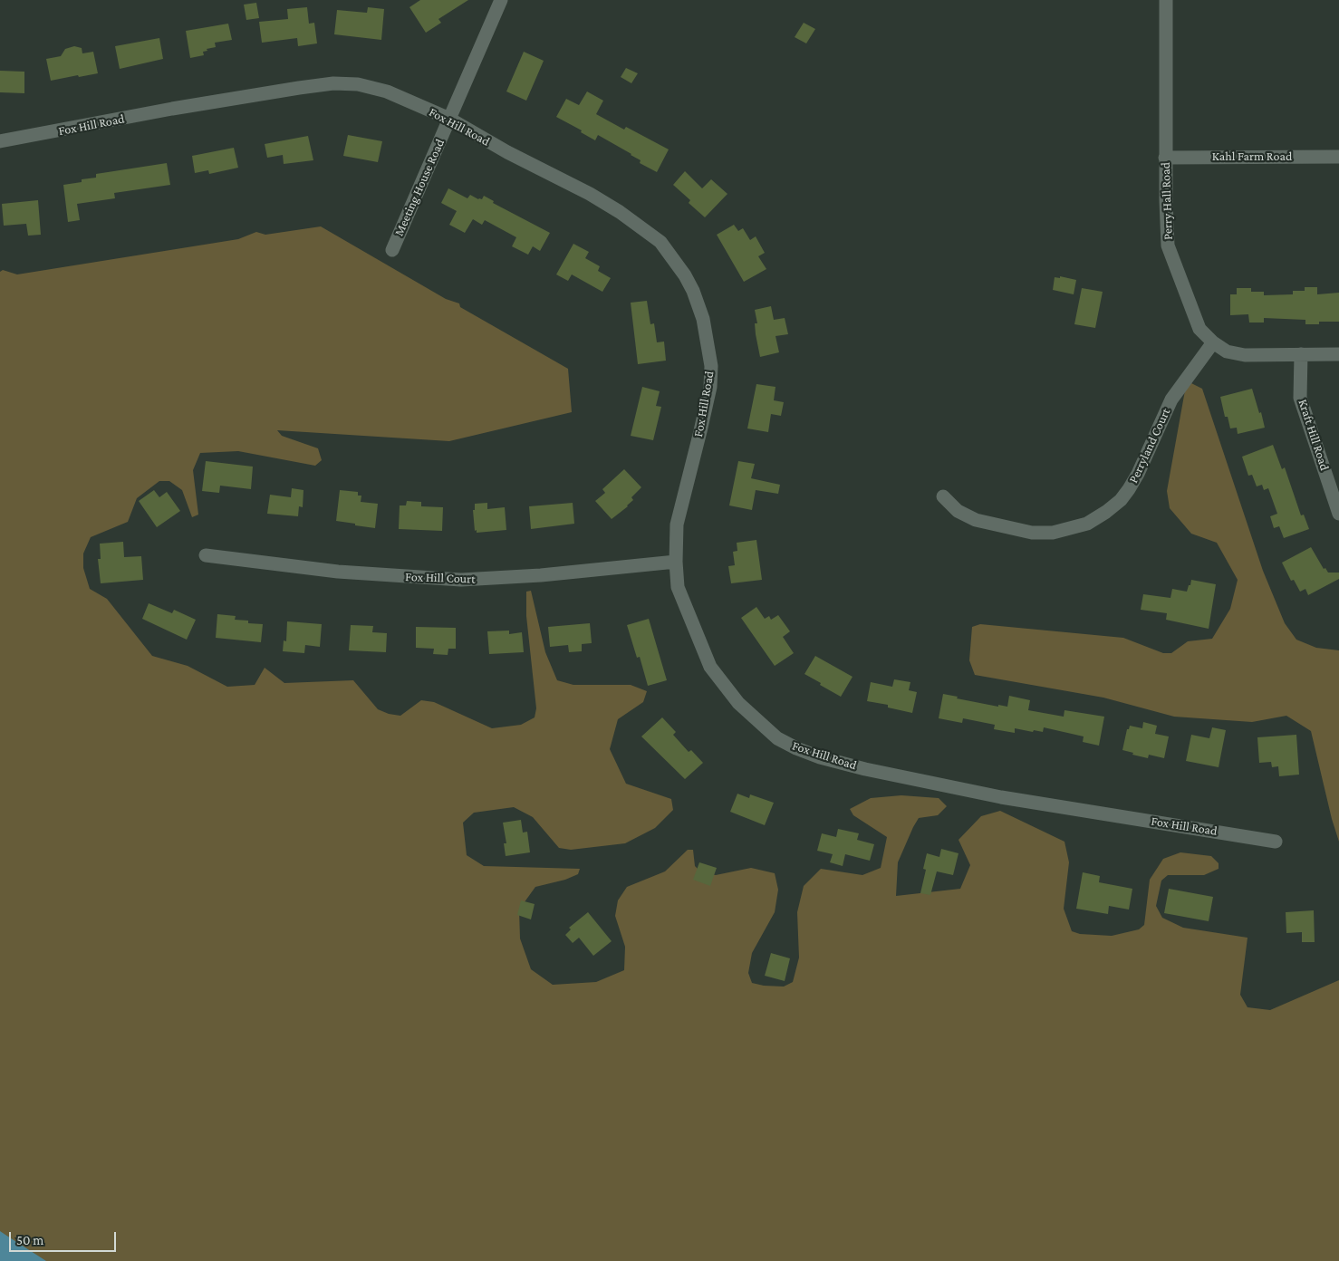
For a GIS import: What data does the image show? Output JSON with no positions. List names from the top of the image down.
{
  "streets": {
    "street": [
      "Fox Hill Road",
      "Kahl Farm Road",
      "Meeting House Road",
      "Perry Hall Road",
      "Kraft Hill Road",
      "Perryland Court",
      "Fox Hill Court"
    ]
  },
  "crossings": [
    ["Fox Hill Road", "Meeting House Road"],
    ["Fox Hill Road", "Fox Hill Court"],
    ["Kahl Farm Road", "Perry Hall Road"],
    ["Perry Hall Road", "Kraft Hill Road"],
    ["Perry Hall Road", "Perryland Court"]
  ],
  "scale_bar": "50 m"
}
